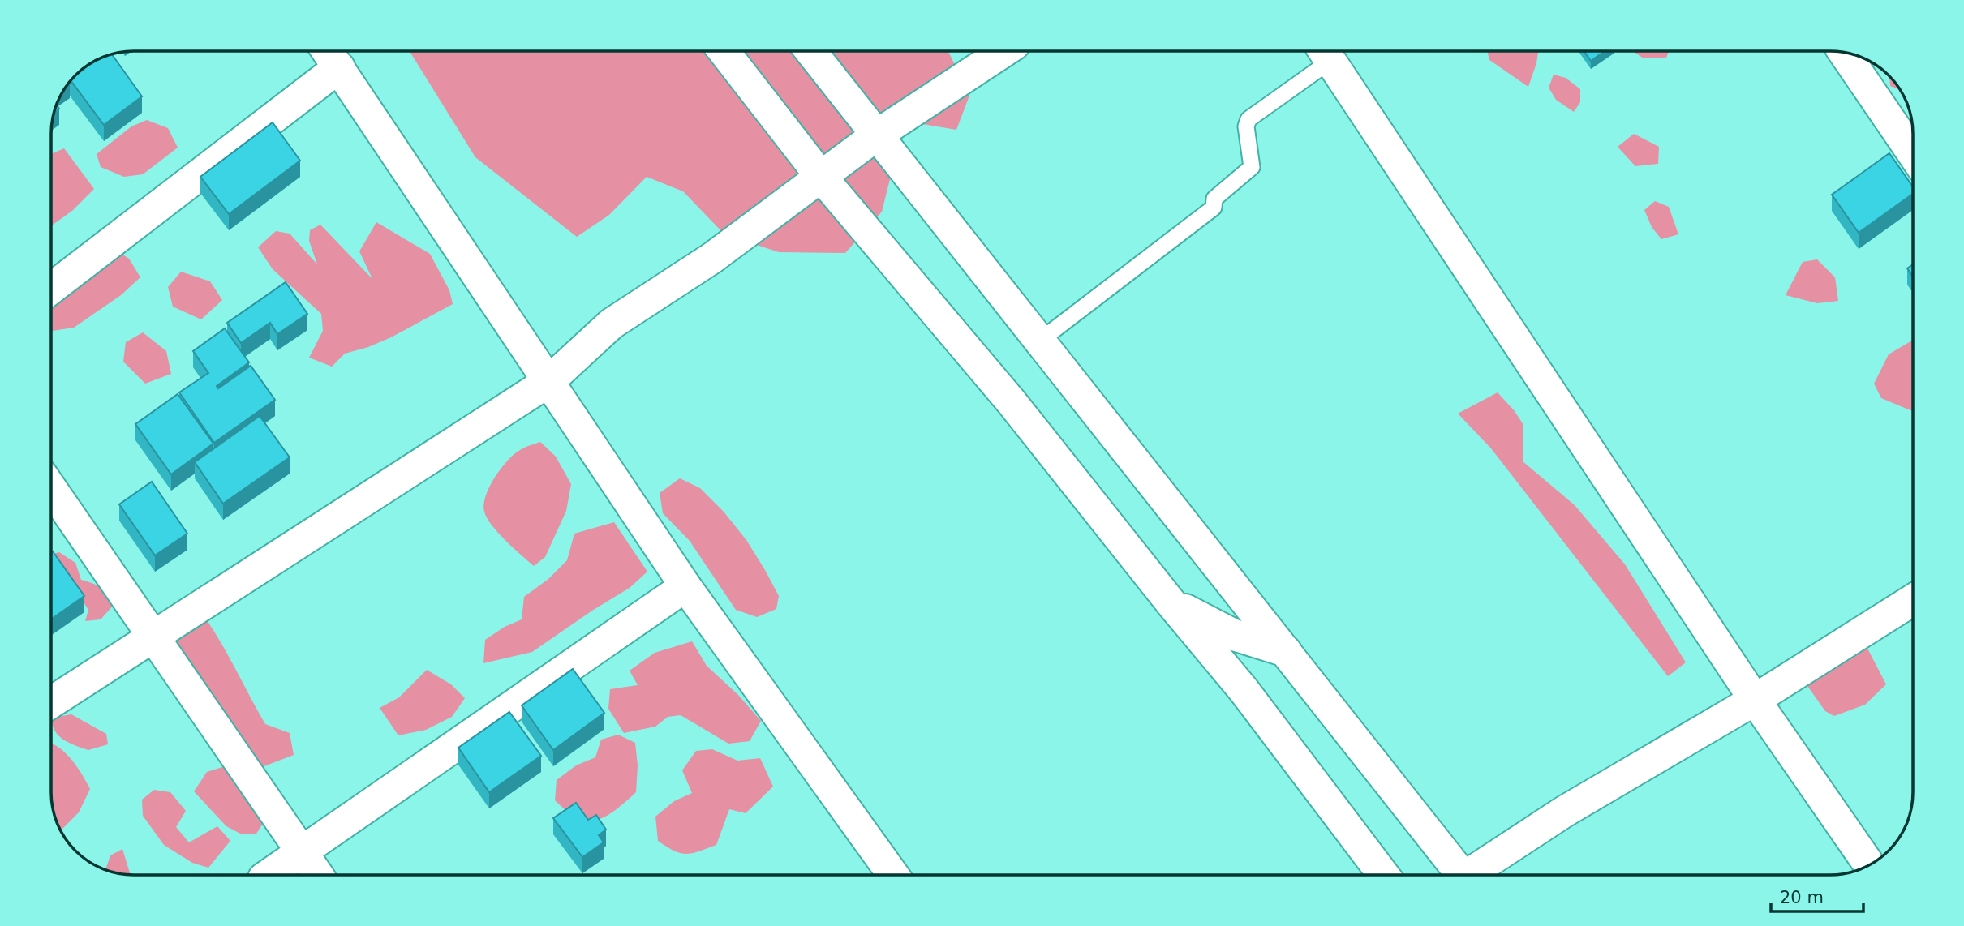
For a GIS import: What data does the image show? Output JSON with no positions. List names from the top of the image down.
{
  "scale_bar": "20 m"
}
